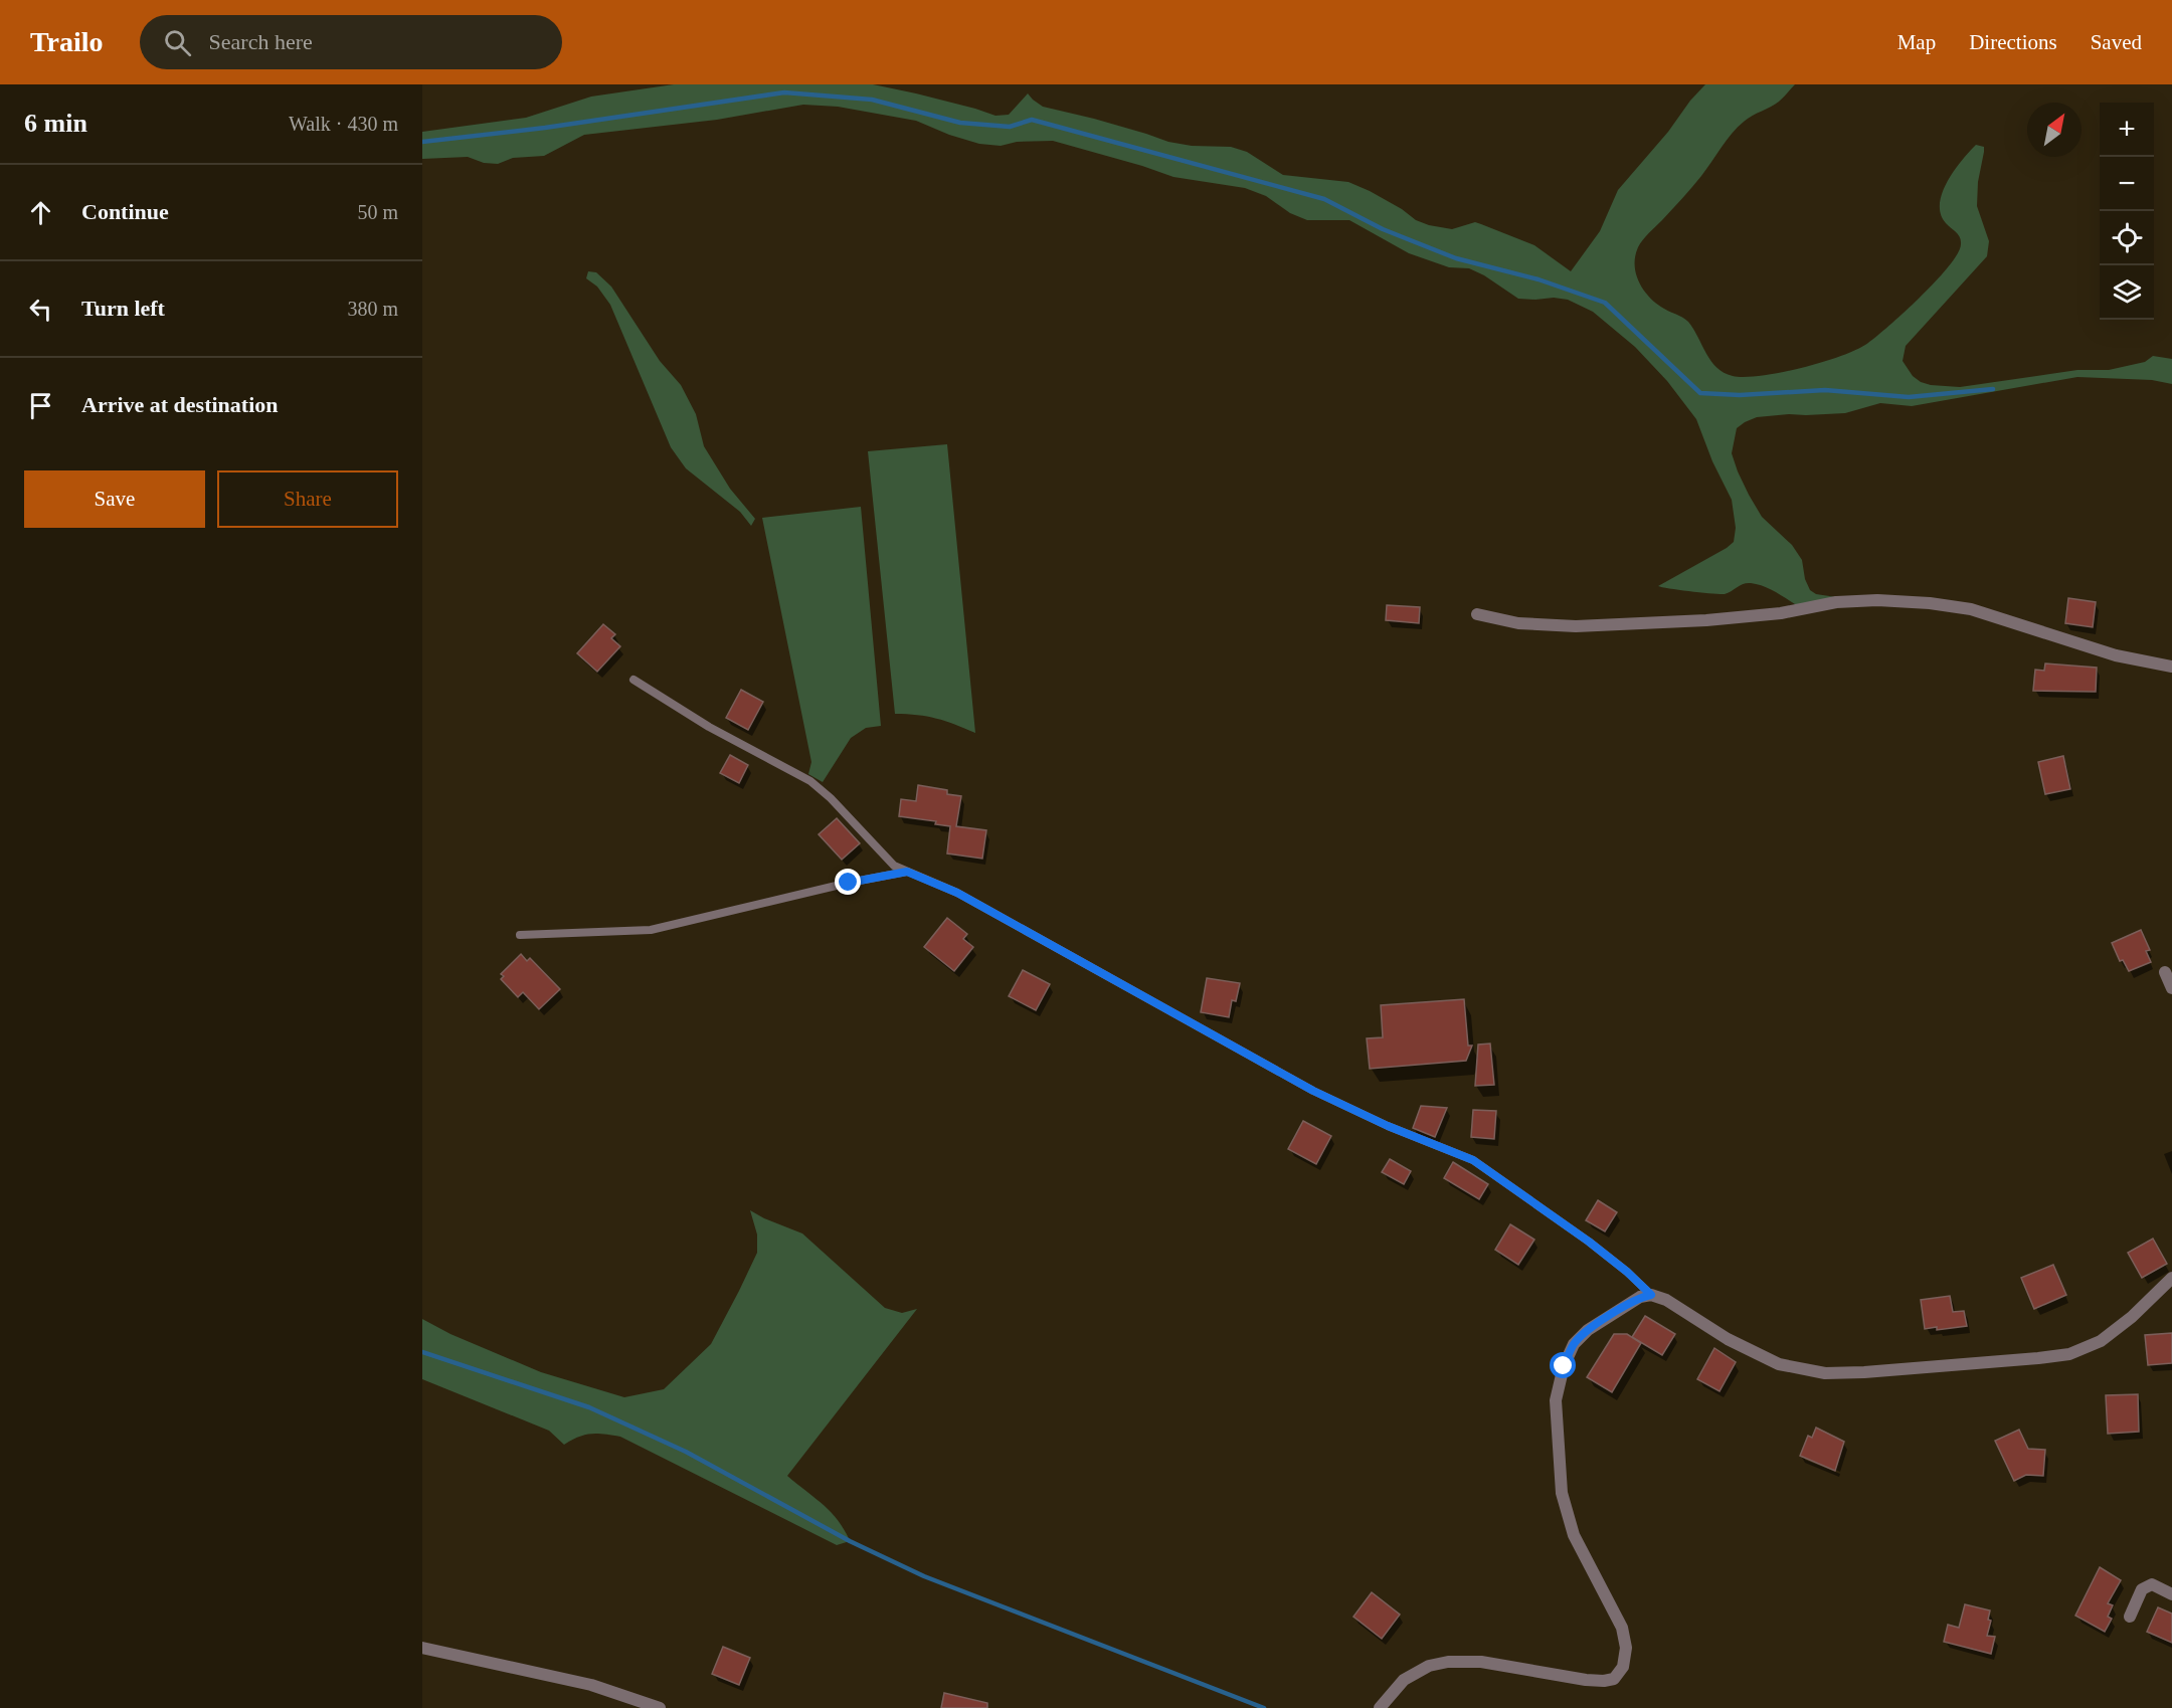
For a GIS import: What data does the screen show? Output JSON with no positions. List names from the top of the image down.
{
  "north": "top right",
  "page": {
    "header": "Trailo",
    "search": "Search here",
    "nav": ["Map", "Directions", "Saved"],
    "heading": ["6 min", "Walk · 430 m"],
    "map_buttons": ["+", "−"],
    "list": [
      ["Continue", "50 m"],
      ["Turn left", "380 m"],
      "Arrive at destination"
    ],
    "buttons": ["Save", "Share"]
  }
}
